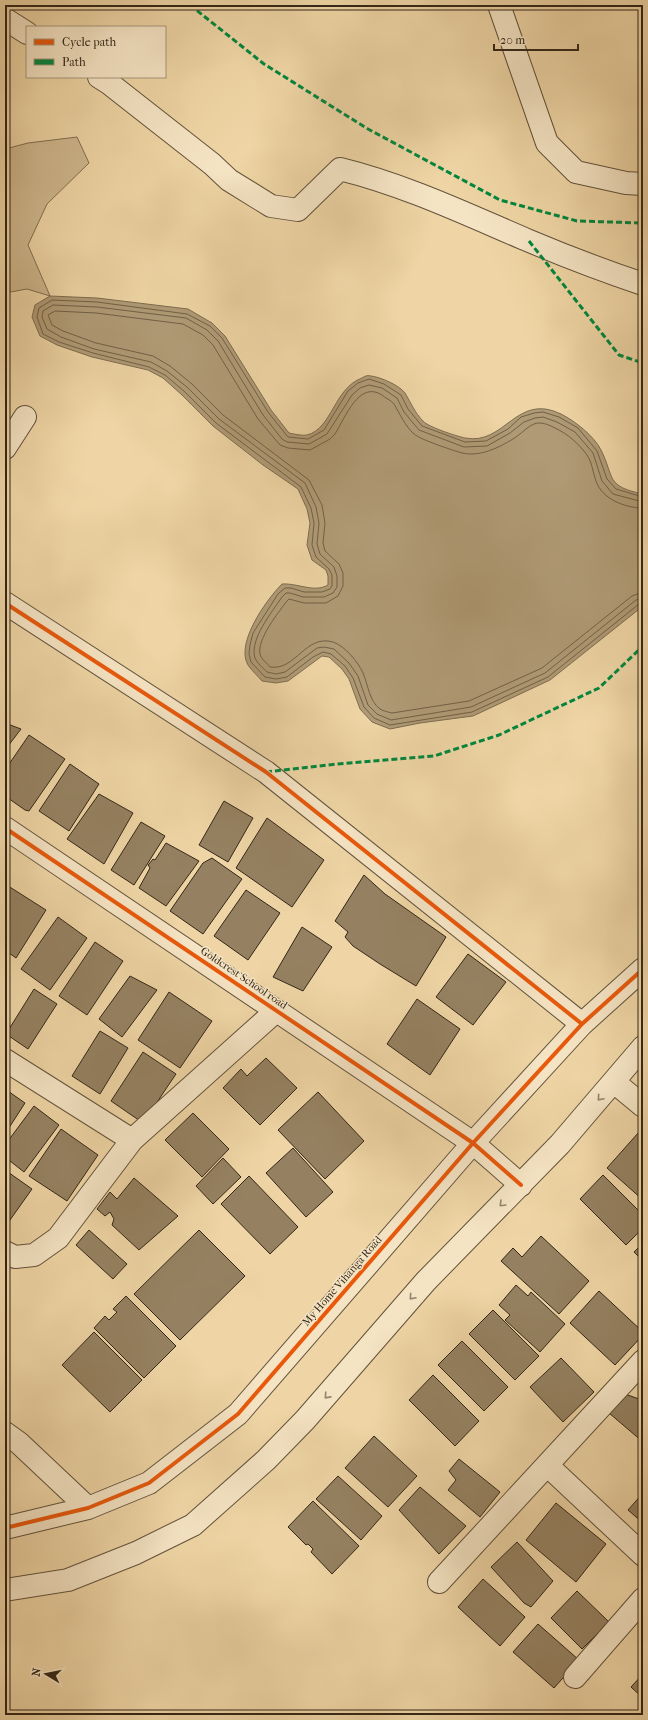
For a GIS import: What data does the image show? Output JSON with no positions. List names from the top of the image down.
{
  "streets": {
    "street": ["Goldcrest School road", "My Home Vihanga Road"]
  },
  "crossings": [
    ["Goldcrest School road", "My Home Vihanga Road"]
  ],
  "legend": ["Cycle path", "Path"],
  "scale_bar": "20 m",
  "north": "left"
}
